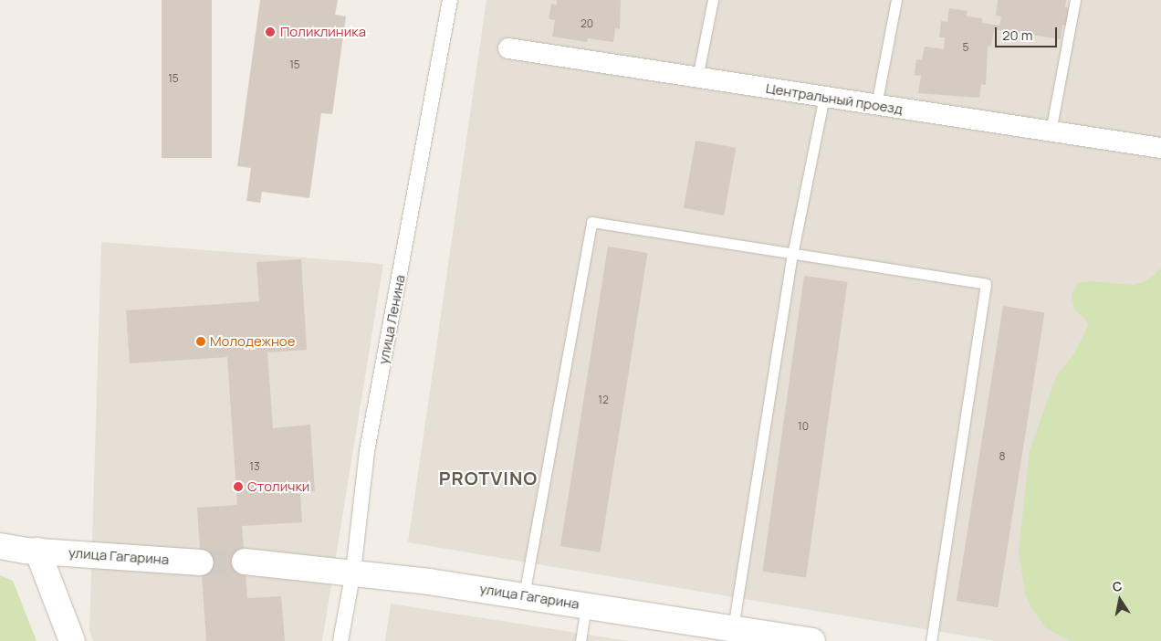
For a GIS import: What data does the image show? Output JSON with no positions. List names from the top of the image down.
{
  "streets": {
    "street": ["Центральный проезд", "улица Ленина", "улица Гагарина"]
  },
  "crossings": [
    ["улица Ленина", "улица Гагарина"]
  ],
  "districts": ["PROTVINO"],
  "places": ["Поликлиника", "Молодежное", "Столички"],
  "house_numbers": [
    "20",
    "5",
    "15",
    "15",
    "12",
    "10",
    "8",
    "13"
  ],
  "scale_bar": "20 m",
  "north": "top"
}
